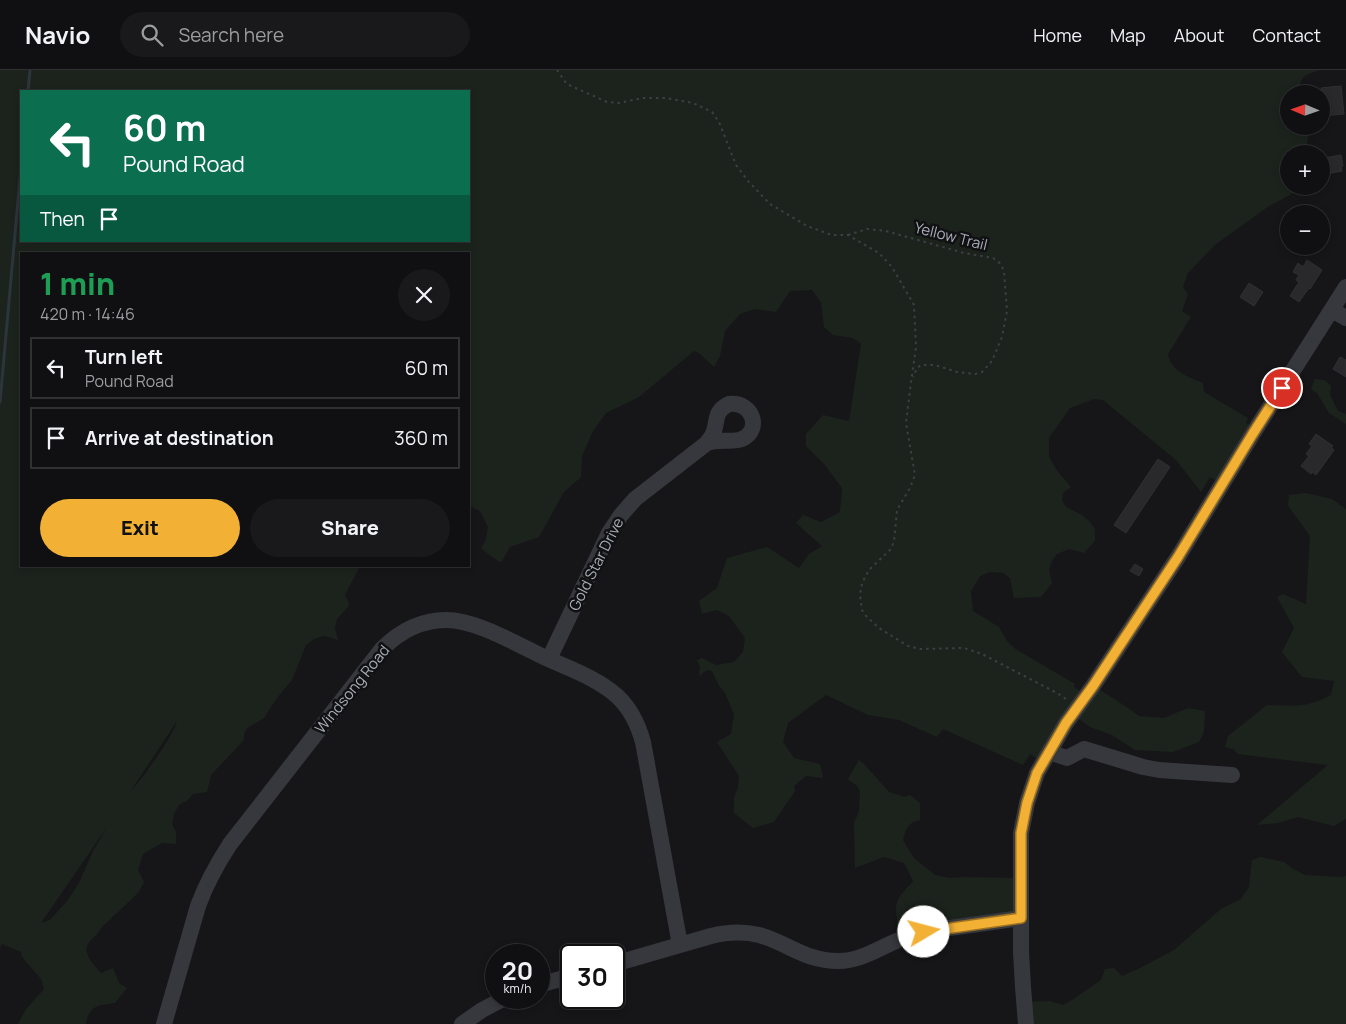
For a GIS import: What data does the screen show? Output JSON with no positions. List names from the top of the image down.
{
  "streets": {
    "street": ["Gold Star Drive", "Windsong Road"],
    "path": ["Yellow Trail"]
  },
  "crossings": [
    ["Gold Star Drive", "Windsong Road"]
  ],
  "north": "left",
  "page": {
    "header": "Navio",
    "search": "Search here",
    "nav": [
      "Home",
      "Map",
      "About",
      "Contact"
    ],
    "map_buttons": ["+", "−"],
    "turn": ["60 m", "Pound Road"],
    "then": "Then",
    "heading": ["1 min", "420 m · 14:46"],
    "list": [
      {
        "name": "Turn left",
        "note": "Pound Road",
        "value": "60 m"
      },
      {
        "name": "Arrive at destination",
        "value": "360 m"
      }
    ],
    "buttons": ["Exit", "Share"],
    "speed": "20 km/h",
    "limit": "30"
  }
}
